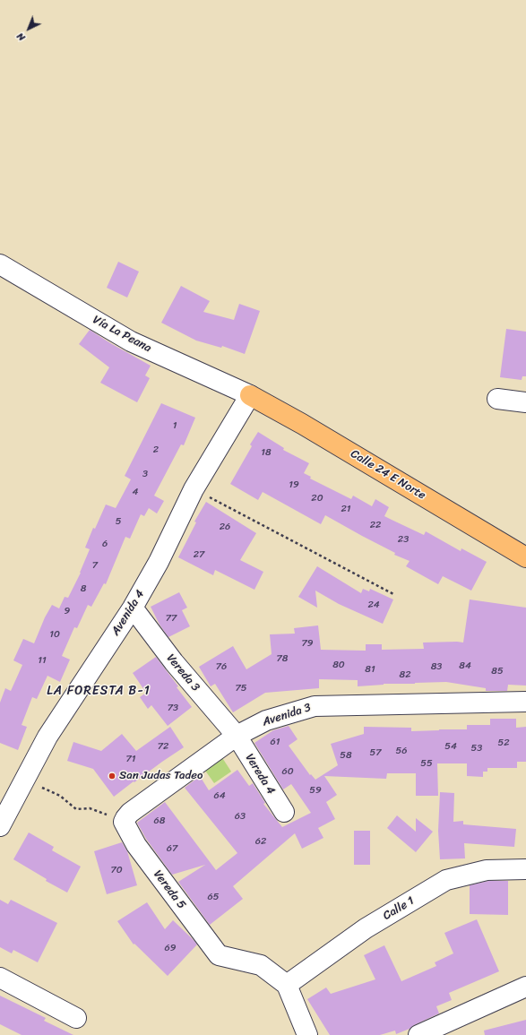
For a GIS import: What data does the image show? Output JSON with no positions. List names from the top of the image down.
{
  "streets": {
    "main road": ["Calle 24 E Norte"],
    "street": [
      "Vía La Peana",
      "Avenida 4",
      "Vereda 3",
      "Avenida 3",
      "Vereda 4",
      "Vereda 5",
      "Calle 1"
    ]
  },
  "crossings": [
    ["Vía La Peana", "Calle 24 E Norte"],
    ["Vía La Peana", "Avenida 4"],
    ["Calle 24 E Norte", "Avenida 4"],
    ["Avenida 4", "Vereda 3"],
    ["Vereda 3", "Avenida 3"],
    ["Vereda 3", "Vereda 4"],
    ["Avenida 3", "Vereda 4"],
    ["Avenida 3", "Vereda 5"],
    ["Vereda 5", "Calle 1"]
  ],
  "districts": ["LA FORESTA B-1"],
  "places": ["San Judas Tadeo"],
  "house_numbers": [
    "1",
    "2",
    "18",
    "3",
    "19",
    "4",
    "20",
    "21",
    "5",
    "22",
    "26",
    "23",
    "6",
    "27",
    "7",
    "8",
    "24",
    "9",
    "77",
    "10",
    "79",
    "78",
    "11",
    "80",
    "84",
    "76",
    "83",
    "81",
    "85",
    "82",
    "75",
    "73",
    "61",
    "52",
    "72",
    "54",
    "53",
    "56",
    "57",
    "58",
    "71",
    "55",
    "60",
    "59",
    "64",
    "63",
    "68",
    "62",
    "67",
    "70",
    "65",
    "69"
  ],
  "north": "bottom left"
}
